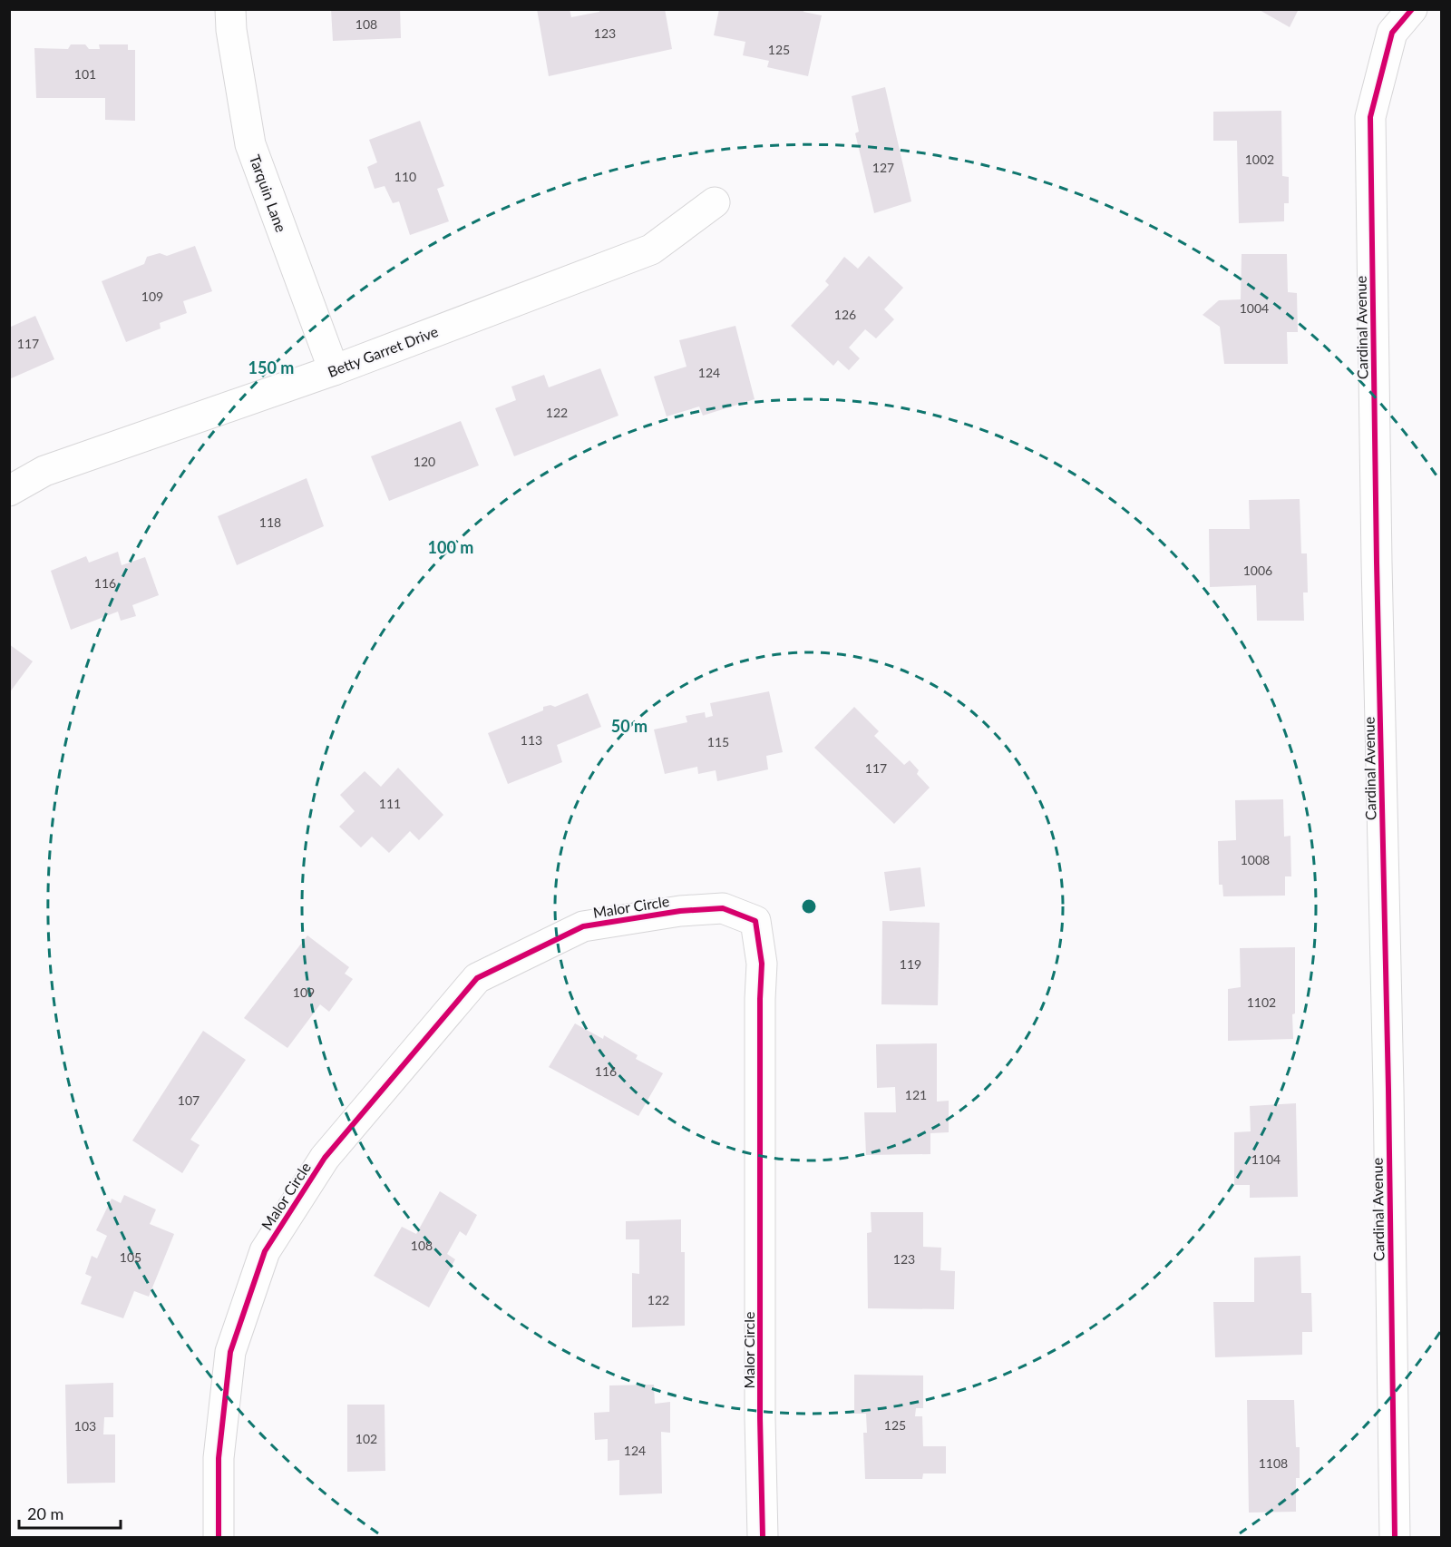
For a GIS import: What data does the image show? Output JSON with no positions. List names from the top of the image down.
{
  "streets": {
    "street": [
      "Tarquin Lane",
      "Cardinal Avenue",
      "Betty Garret Drive",
      "Malor Circle"
    ]
  },
  "crossings": [
    ["Tarquin Lane", "Betty Garret Drive"]
  ],
  "house_numbers": [
    "108",
    "123",
    "125",
    "101",
    "1002",
    "127",
    "110",
    "109",
    "1004",
    "126",
    "117",
    "124",
    "122",
    "120",
    "118",
    "1006",
    "116",
    "113",
    "115",
    "117",
    "111",
    "1008",
    "119",
    "109",
    "1102",
    "116",
    "121",
    "107",
    "1104",
    "108",
    "105",
    "123",
    "122",
    "125",
    "103",
    "102",
    "124",
    "1108"
  ],
  "scale_bar": "20 m",
  "rings": ["150 m", "100 m", "50 m"]
}
